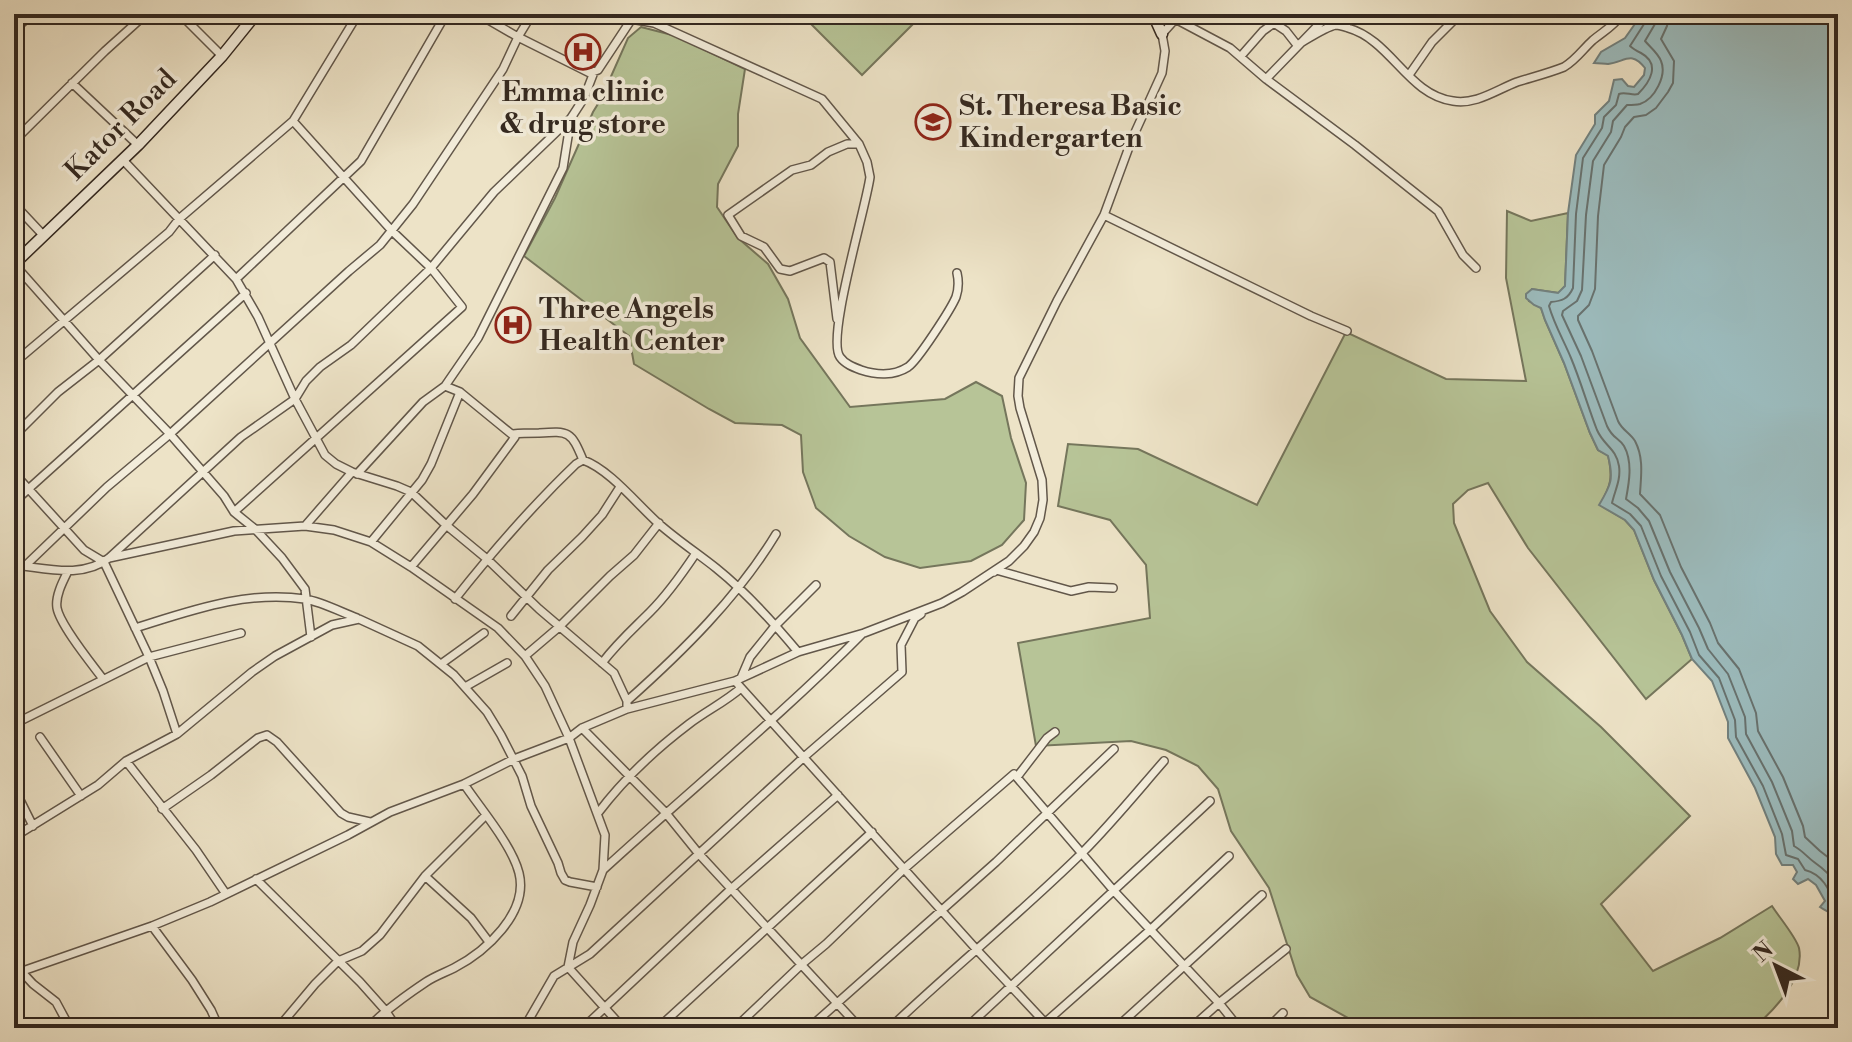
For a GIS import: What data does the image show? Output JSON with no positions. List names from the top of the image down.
{
  "streets": {
    "main road": ["Kator Road"]
  },
  "places": {
    "hospital": ["Emma clinic & drug store", "Three Angels Health Center"],
    "school or university": ["St. Theresa Basic Kindergarten"]
  },
  "north": "top left"
}
